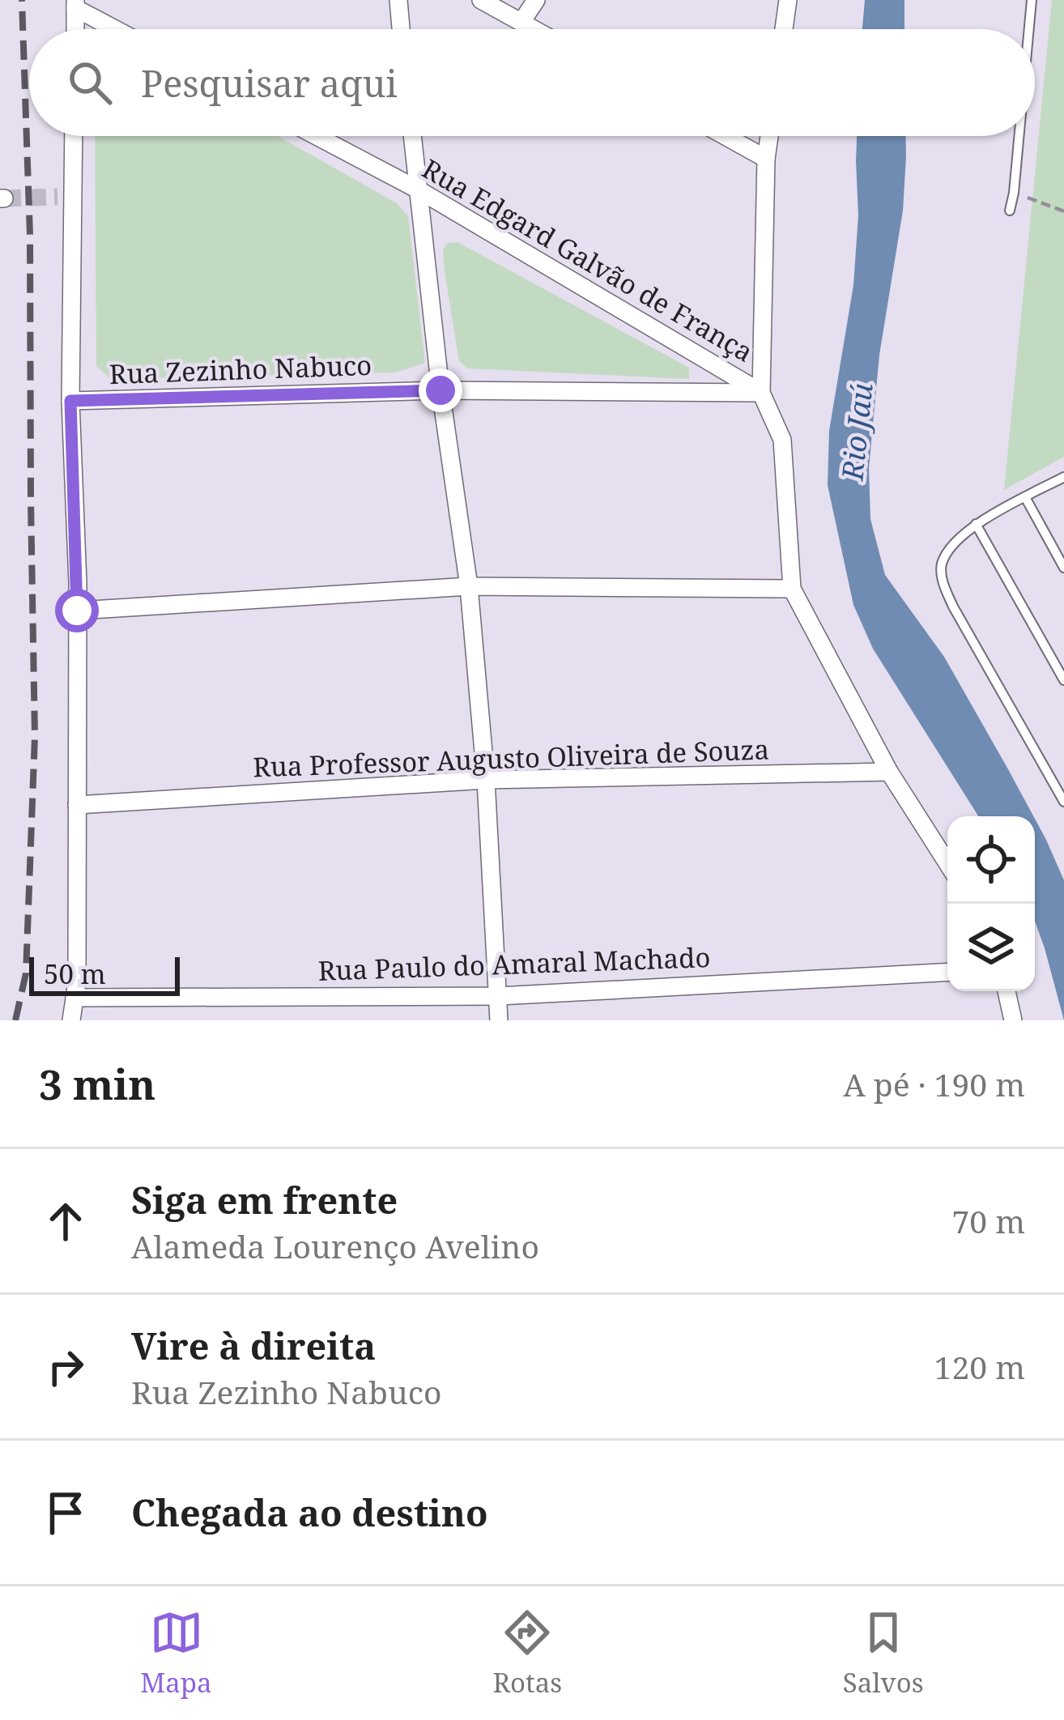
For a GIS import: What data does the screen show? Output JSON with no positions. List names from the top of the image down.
{
  "streets": {
    "street": [
      "Rua Edgard Galvão de França",
      "Rua Zezinho Nabuco",
      "Rua Professor Augusto Oliveira de Souza",
      "Rua Paulo do Amaral Machado"
    ]
  },
  "crossings": [
    ["Rua Edgard Galvão de França", "Rua Zezinho Nabuco"]
  ],
  "water": ["Rio Jaú"],
  "scale_bar": "50 m",
  "page": {
    "search": "Pesquisar aqui",
    "scale": "50 m",
    "heading": ["3 min", "A pé · 190 m"],
    "list": [
      ["Siga em frente", "Alameda Lourenço Avelino", "70 m"],
      ["Vire à direita", "Rua Zezinho Nabuco", "120 m"],
      "Chegada ao destino"
    ],
    "nav": ["Mapa", "Rotas", "Salvos"]
  }
}
